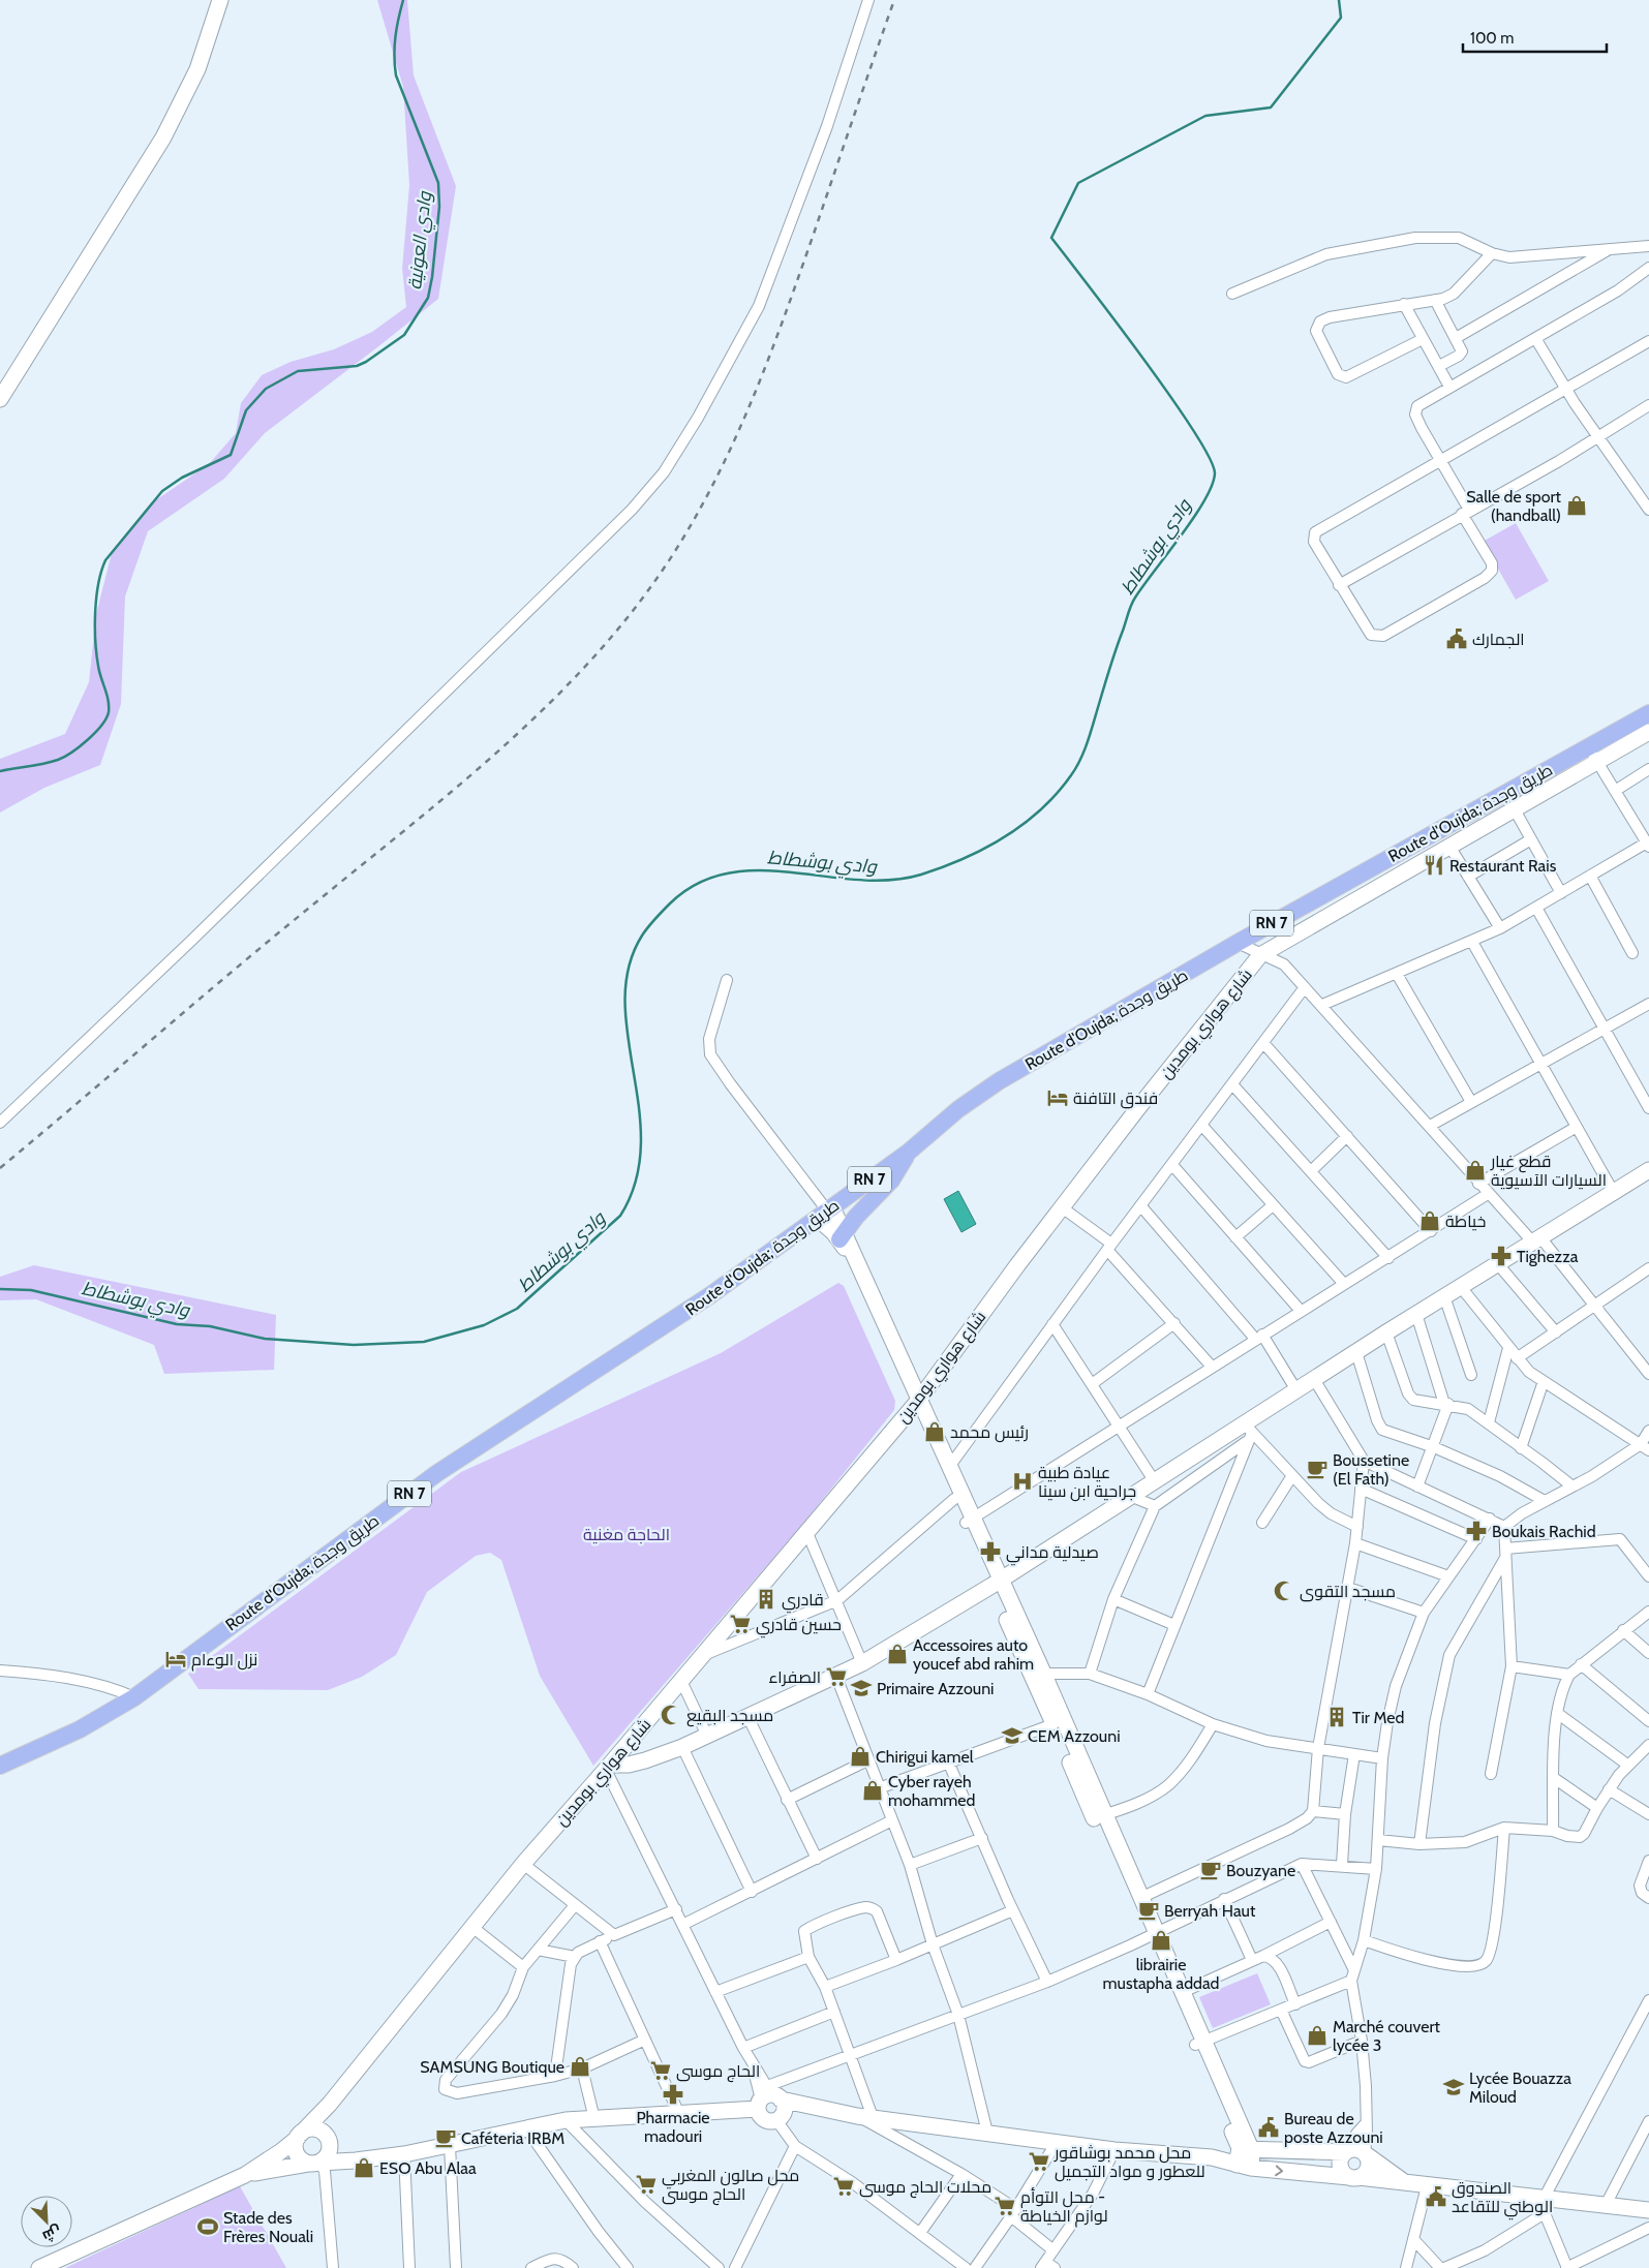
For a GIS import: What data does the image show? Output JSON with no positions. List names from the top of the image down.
{
  "streets": {
    "main road": ["Route d'Oujda; طريق وجدة", "RN 7"],
    "street": ["شارع هواري بومدين"]
  },
  "water": ["وادي العونية", "وادي بوشطاط"],
  "parks": ["الحاجة مغنية"],
  "places": {
    "shop": [
      "Salle de sport (handball)",
      "قطع غيار السيارات الآسيوية",
      "خياطة",
      "رئيس محمد",
      "Accessoires auto youcef abd rahim",
      "Chirigui kamel",
      "Cyber rayeh mohammed",
      "librairie mustapha addad",
      "Marché couvert lycée 3",
      "SAMSUNG Boutique",
      "ESO Abu Alaa"
    ],
    "public building": ["الجمارك", "Bureau de poste Azzouni", "الصندوق الوطني للتقاعد"],
    "restaurant": ["Restaurant Rais"],
    "hotel": ["فندق التافنة", "نزل الوءام"],
    "pharmacy": [
      "Tighezza",
      "Boukais Rachid",
      "صيدلية مداني",
      "Pharmacie madouri"
    ],
    "cafe": [
      "Boussetine (El Fath)",
      "Bouzyane",
      "Berryah Haut",
      "Caféteria IRBM"
    ],
    "hospital": ["عيادة طبية جراحية ابن سينا"],
    "mosque": ["مسجد التقوى", "مسجد البقيع"],
    "building": ["قادري", "Tir Med"],
    "supermarket": [
      "حسين قادري",
      "الصفراء",
      "الحاج موسى",
      "محل محمد بوشاقور للعطور و مواد التجميل",
      "محل صالون المغربي الحاج موسى",
      "محلات الحاج موسى",
      "محل التوأم - لوازم الخياطة"
    ],
    "school or university": ["Primaire Azzouni", "CEM Azzouni", "Lycée Bouazza Miloud"],
    "sports": ["Stade des Frères Nouali"]
  },
  "scale_bar": "100 m",
  "north": "bottom right"
}
